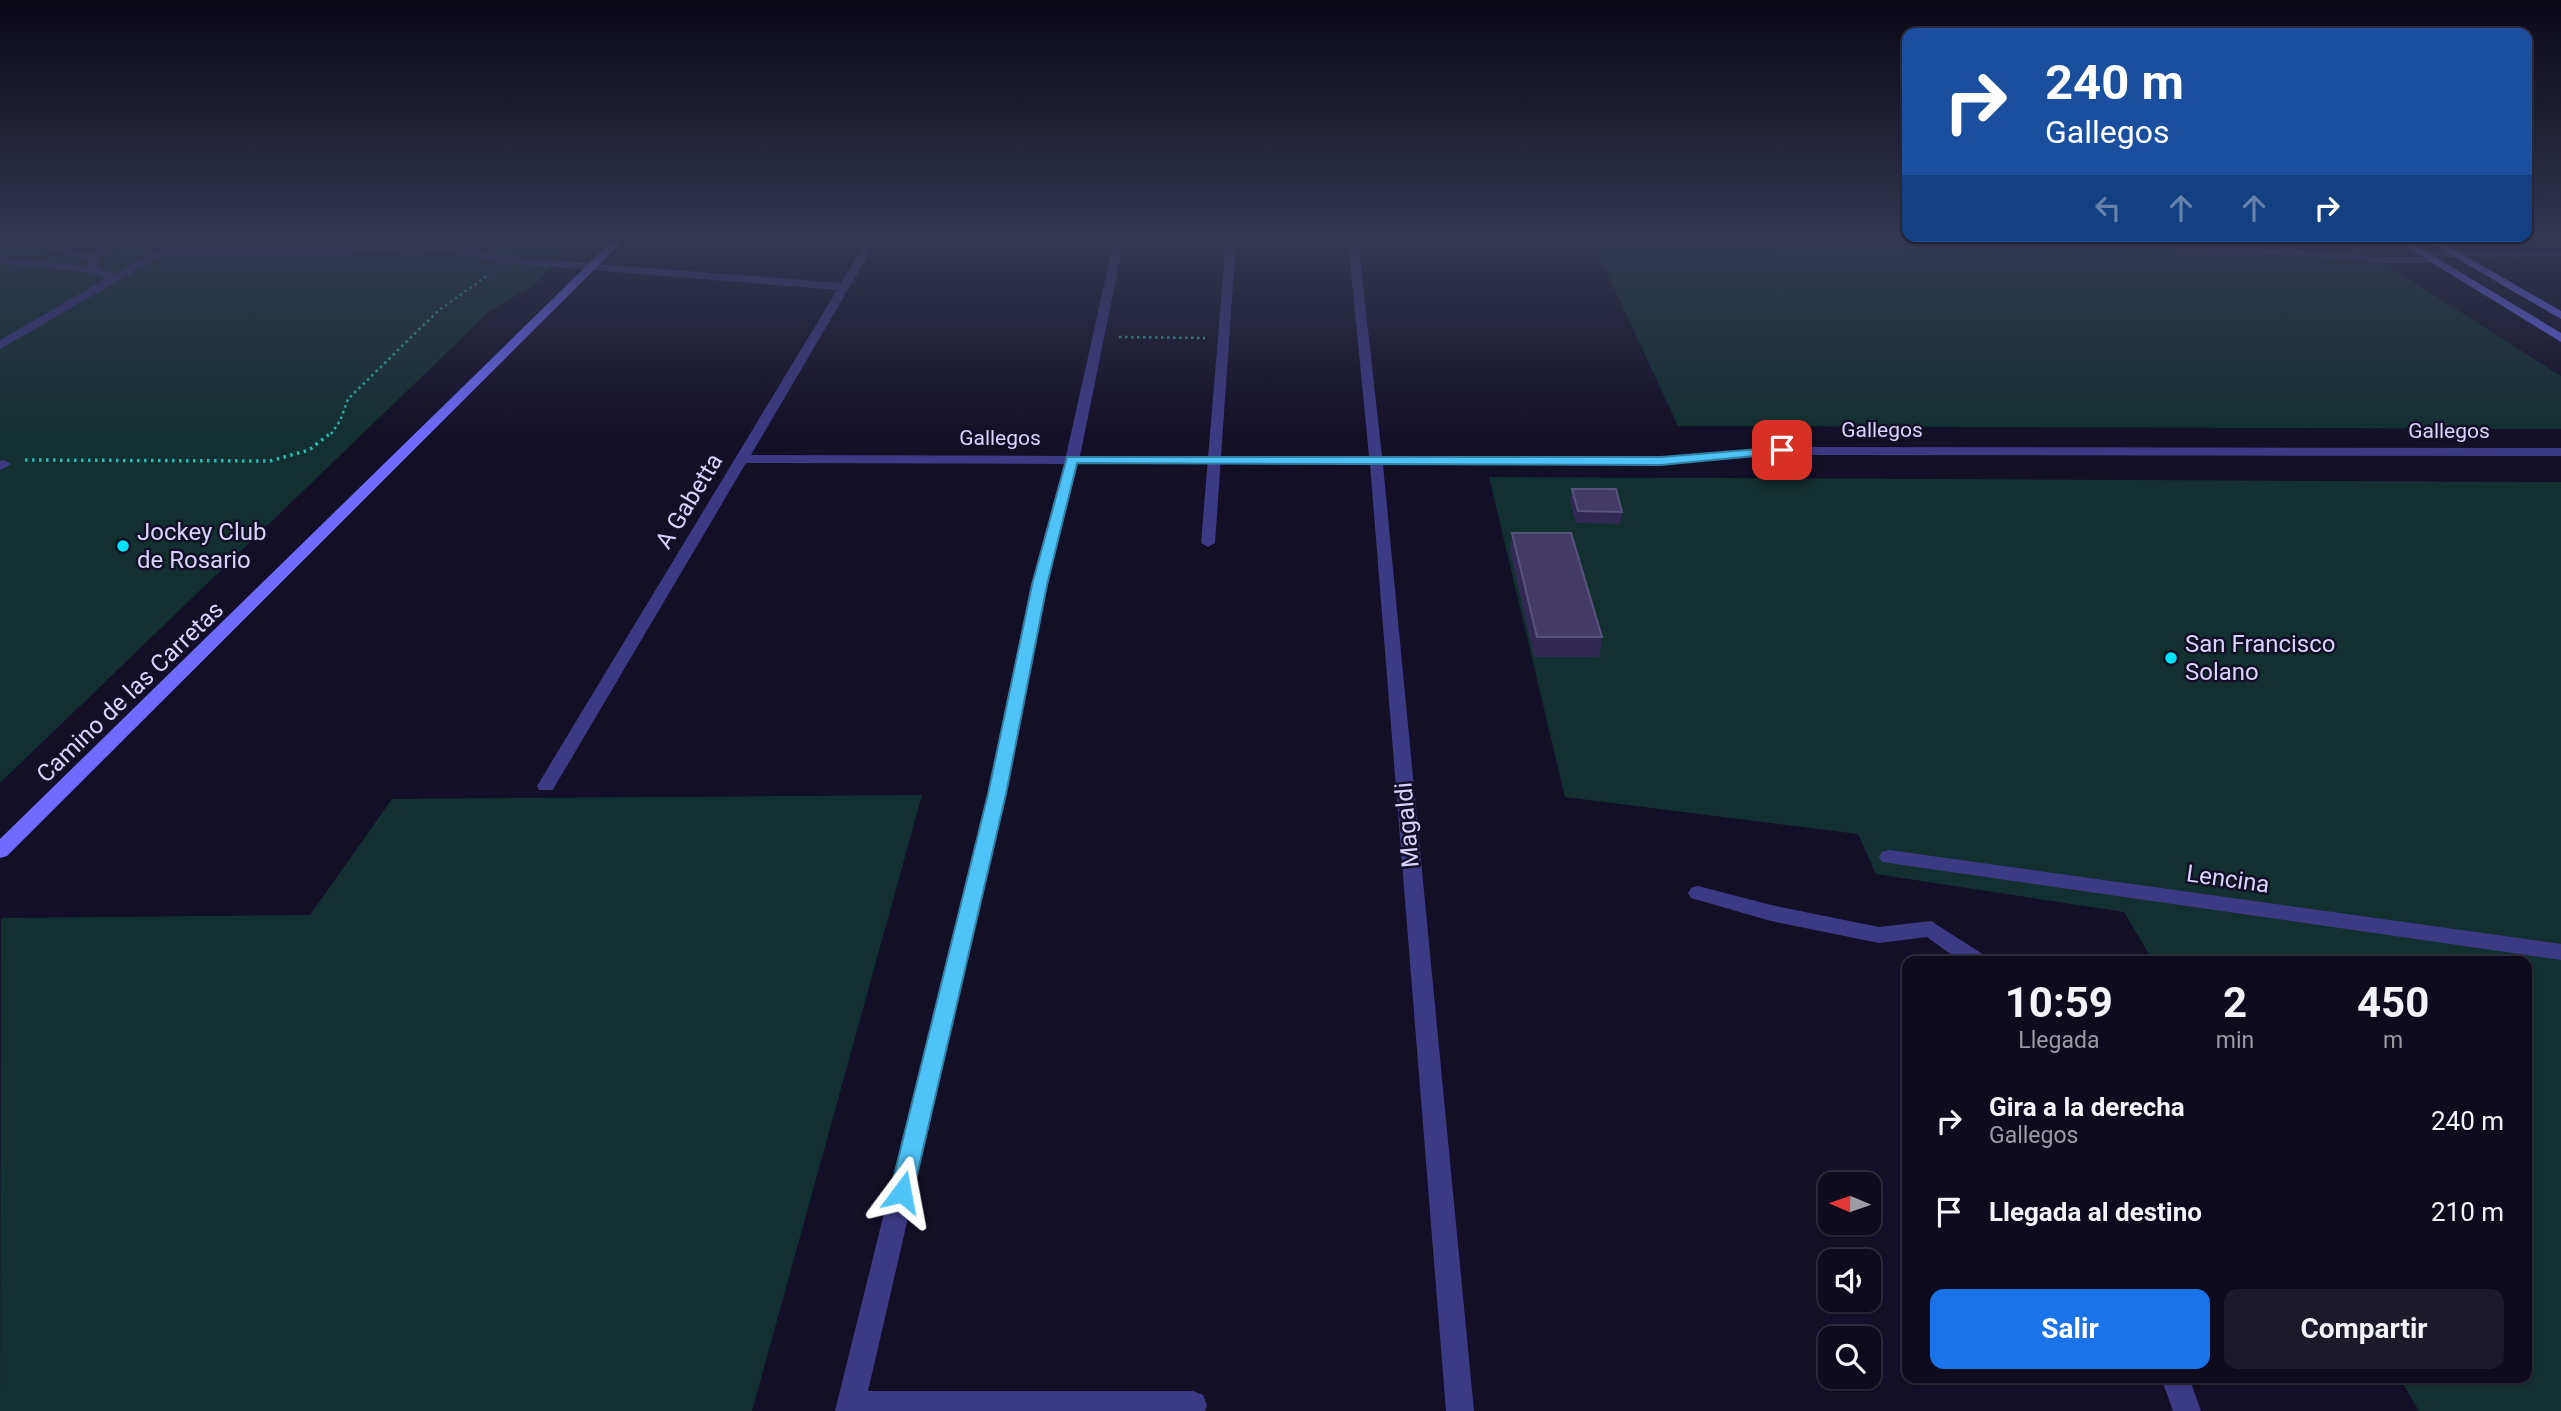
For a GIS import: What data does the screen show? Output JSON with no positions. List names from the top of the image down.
{
  "streets": {
    "street": [
      "Gallegos",
      "A Gabetta",
      "Camino de las Carretas",
      "Magaldi",
      "Lencina"
    ]
  },
  "crossings": [
    ["Gallegos", "A Gabetta"],
    ["Gallegos", "Magaldi"]
  ],
  "places": ["Jockey Club de Rosario", "San Francisco Solano"],
  "north": "left",
  "page": {
    "turn": ["240 m", "Gallegos"],
    "eta": [
      "10:59",
      "Llegada",
      "2",
      "min",
      "450",
      "m"
    ],
    "list": [
      {
        "name": "Gira a la derecha",
        "note": "Gallegos",
        "value": "240 m"
      },
      {
        "name": "Llegada al destino",
        "value": "210 m"
      }
    ],
    "buttons": ["Salir", "Compartir"]
  }
}
